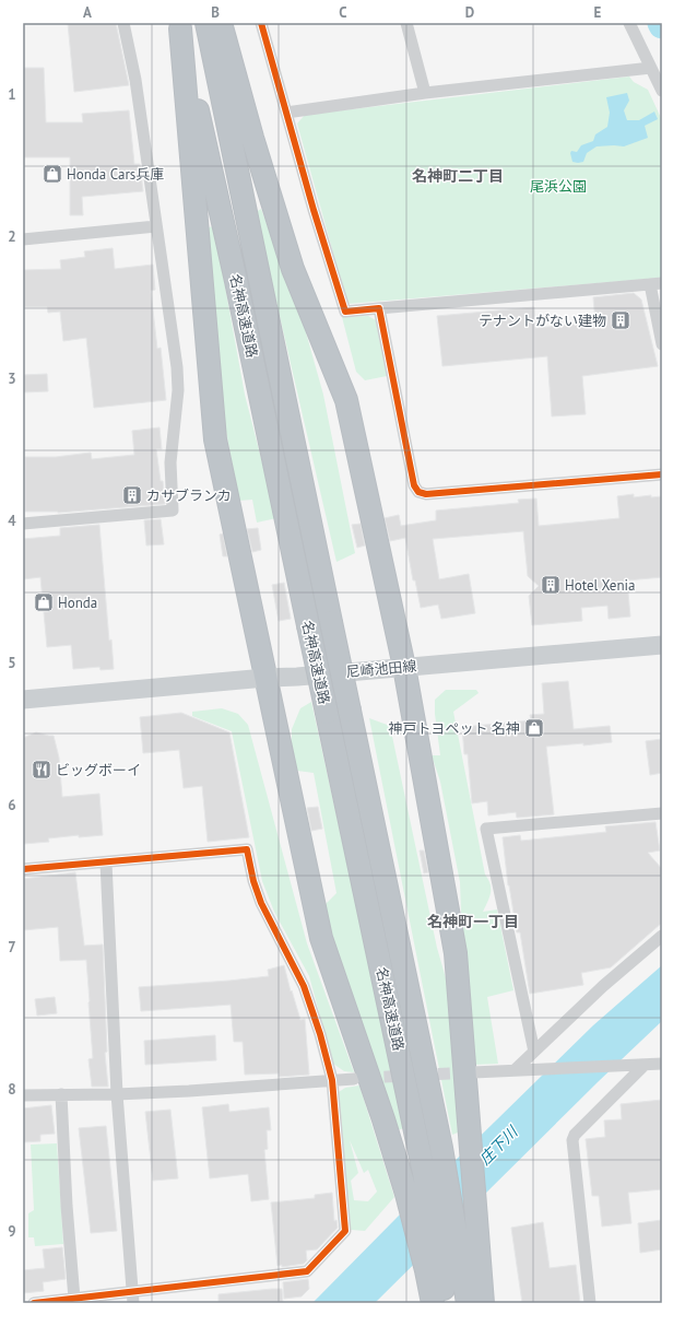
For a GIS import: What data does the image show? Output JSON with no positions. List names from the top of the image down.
{
  "streets": {
    "highway": ["名神高速道路"],
    "main road": ["尼崎池田線"]
  },
  "districts": ["名神町二丁目", "名神町一丁目"],
  "water": ["庄下川"],
  "parks": ["尾浜公園"],
  "places": {
    "shop": ["Honda Cars兵庫", "Honda", "神戸トヨペット 名神"],
    "building": ["テナントがない建物", "カサブランカ", "Hotel Xenia"],
    "restaurant": ["ビッグボーイ"]
  },
  "grid": {
    "columns": [
      "A",
      "B",
      "C",
      "D",
      "E"
    ],
    "rows": [
      "1",
      "2",
      "3",
      "4",
      "5",
      "6",
      "7",
      "8",
      "9"
    ]
  }
}
